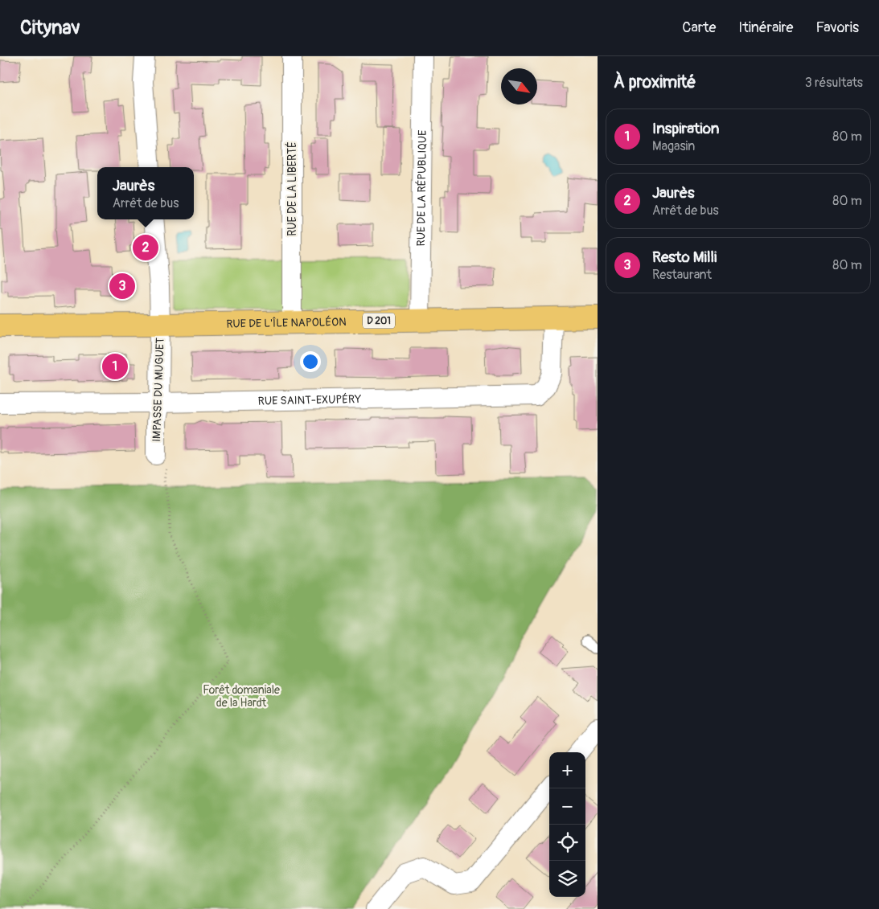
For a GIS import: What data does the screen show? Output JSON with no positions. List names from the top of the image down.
{
  "streets": {
    "main road": ["D 201", "RUE DE L'ÎLE NAPOLÉON"],
    "street": [
      "RUE DE LA RÉPUBLIQUE",
      "RUE DE LA LIBERTÉ",
      "IMPASSE DU MUGUET",
      "RUE SAINT-EXUPÉRY"
    ]
  },
  "crossings": [
    ["RUE DE LA RÉPUBLIQUE", "RUE DE L'ÎLE NAPOLÉON"],
    ["RUE DE LA LIBERTÉ", "RUE DE L'ÎLE NAPOLÉON"],
    ["RUE DE L'ÎLE NAPOLÉON", "IMPASSE DU MUGUET"],
    ["RUE DE L'ÎLE NAPOLÉON", "RUE SAINT-EXUPÉRY"],
    ["IMPASSE DU MUGUET", "RUE SAINT-EXUPÉRY"]
  ],
  "parks": ["Forêt domaniale de la Hardt"],
  "north": "bottom right",
  "page": {
    "header": "Citynav",
    "nav": ["Carte", "Itinéraire", "Favoris"],
    "heading": ["À proximité", "3 résultats"],
    "list": [
      {
        "mark": "1",
        "name": "Inspiration",
        "note": "Magasin",
        "value": "80 m"
      },
      {
        "mark": "2",
        "name": "Jaurès",
        "note": "Arrêt de bus",
        "value": "80 m"
      },
      {
        "mark": "3",
        "name": "Resto Milli",
        "note": "Restaurant",
        "value": "80 m"
      }
    ],
    "popup": ["Jaurès", "Arrêt de bus"],
    "pins": ["2", "3", "1"],
    "map_buttons": ["+", "−"]
  }
}
